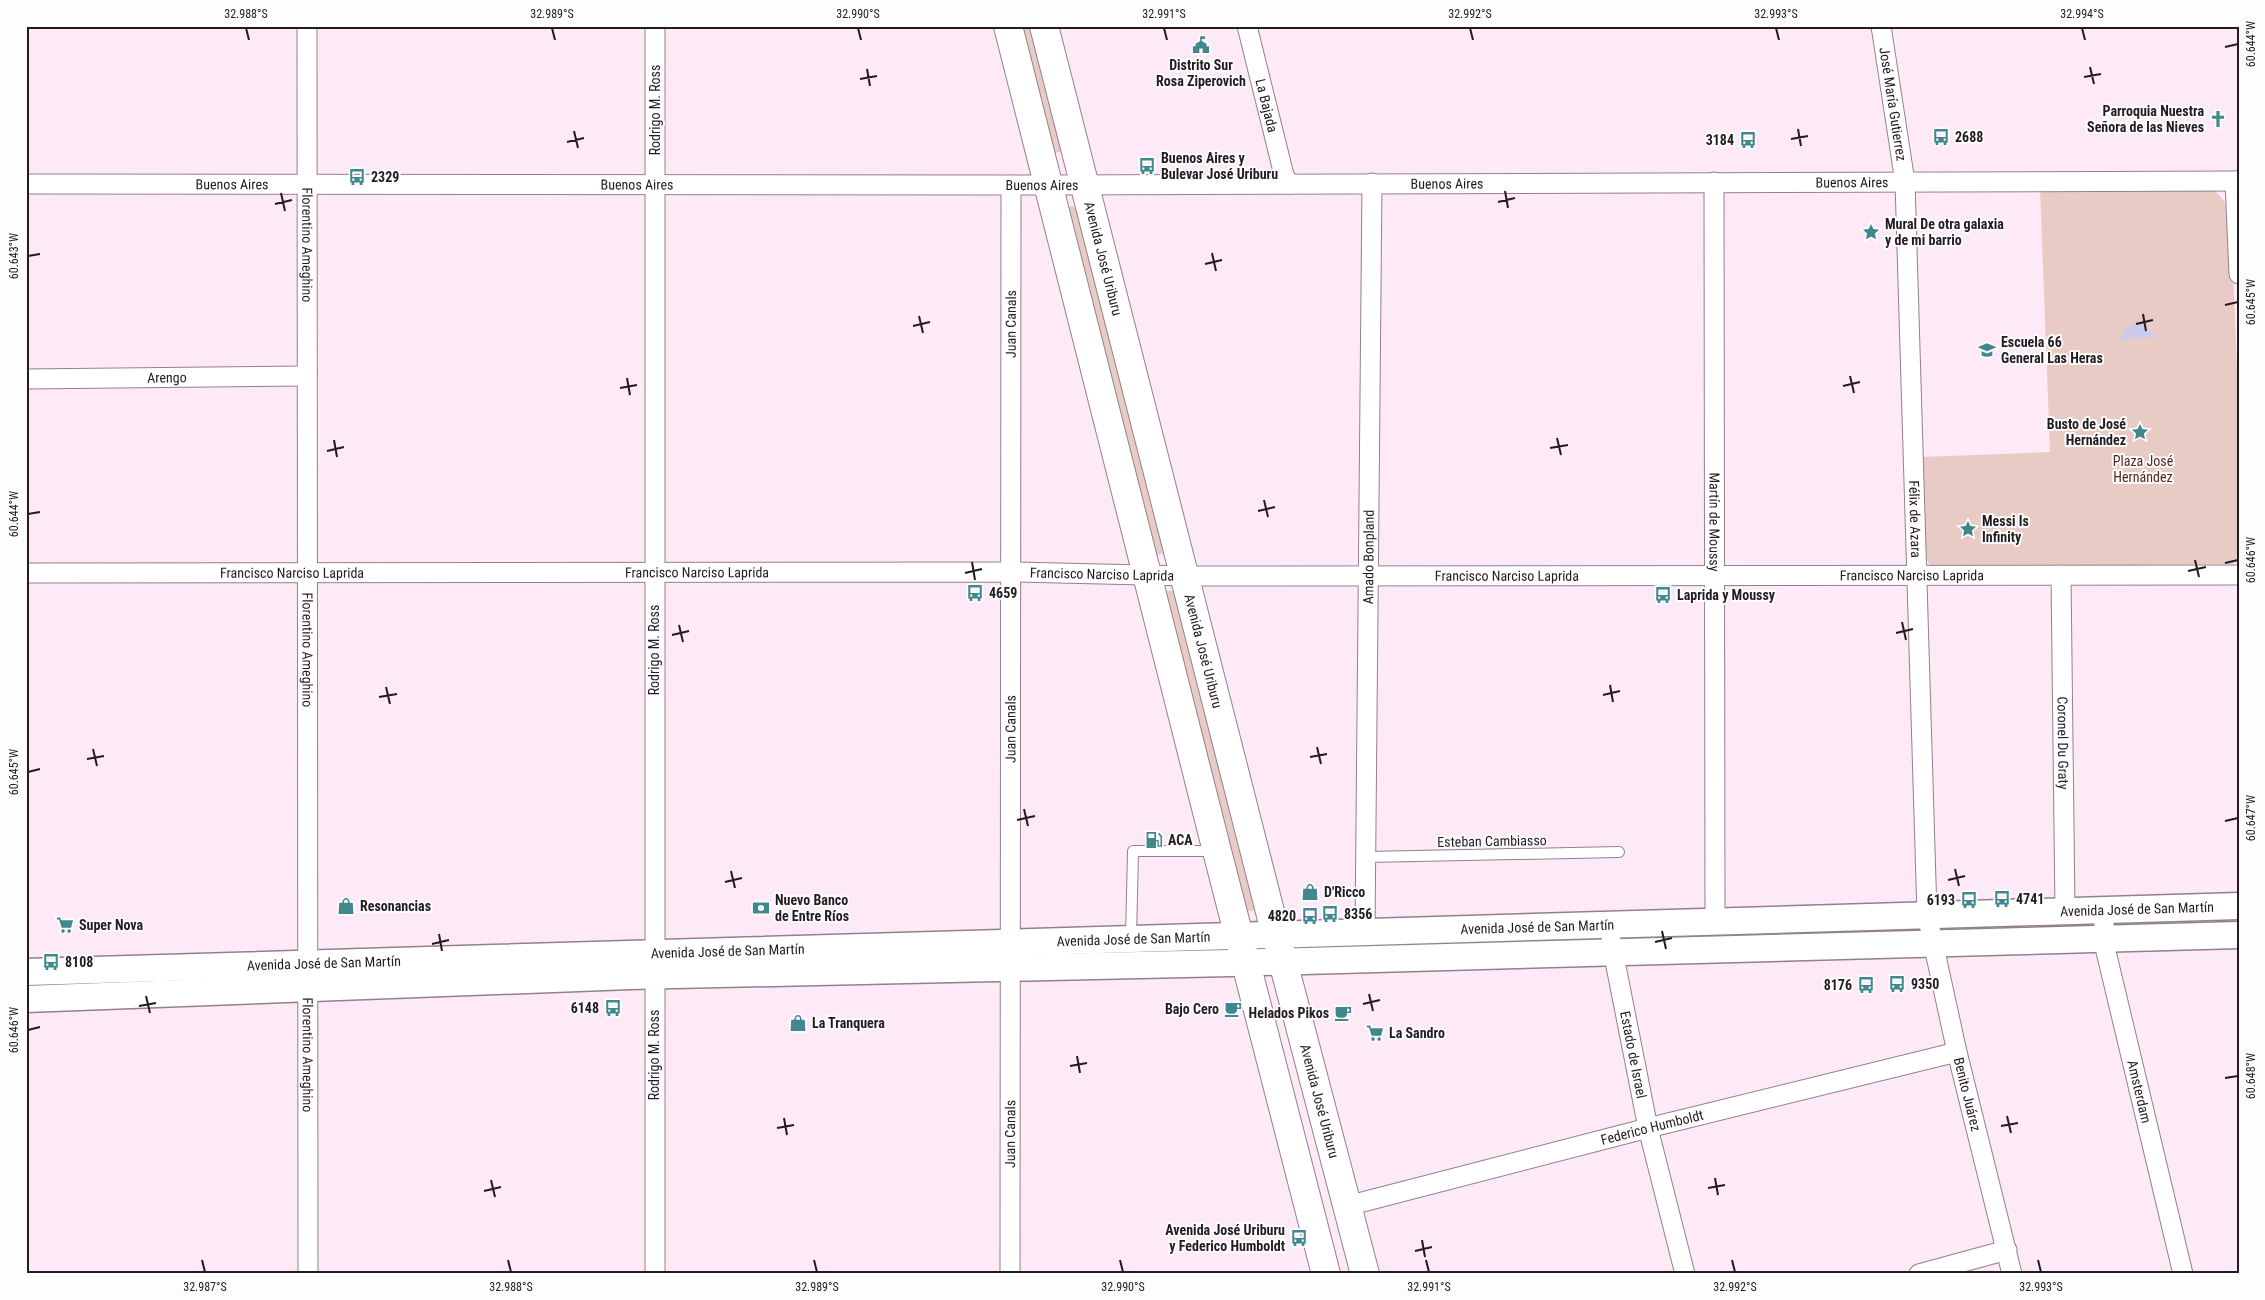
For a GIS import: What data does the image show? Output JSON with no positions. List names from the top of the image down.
{
  "streets": {
    "main road": ["Avenida José Uriburu", "Avenida José de San Martín"],
    "street": [
      "José María Gutierrez",
      "La Bajada",
      "Rodrigo M. Ross",
      "Buenos Aires",
      "Florentino Ameghino",
      "Juan Canals",
      "Arengo",
      "Félix de Azara",
      "Martín de Moussy",
      "Amado Bonpland",
      "Francisco Narciso Laprida",
      "Coronel Du Graty",
      "Estado de Israel",
      "Amsterdam",
      "Benito Juárez",
      "Federico Humboldt"
    ],
    "lane": ["Esteban Cambiasso"]
  },
  "crossings": [
    ["José María Gutierrez", "Buenos Aires"],
    ["José María Gutierrez", "Félix de Azara"],
    ["La Bajada", "Buenos Aires"],
    ["Rodrigo M. Ross", "Buenos Aires"],
    ["Rodrigo M. Ross", "Francisco Narciso Laprida"],
    ["Rodrigo M. Ross", "Avenida José de San Martín"],
    ["Buenos Aires", "Florentino Ameghino"],
    ["Buenos Aires", "Avenida José Uriburu"],
    ["Buenos Aires", "Juan Canals"],
    ["Buenos Aires", "Félix de Azara"],
    ["Buenos Aires", "Martín de Moussy"],
    ["Buenos Aires", "Amado Bonpland"],
    ["Florentino Ameghino", "Arengo"],
    ["Florentino Ameghino", "Francisco Narciso Laprida"],
    ["Florentino Ameghino", "Avenida José de San Martín"],
    ["Avenida José Uriburu", "Francisco Narciso Laprida"],
    ["Avenida José Uriburu", "Avenida José de San Martín"],
    ["Avenida José Uriburu", "Federico Humboldt"],
    ["Juan Canals", "Francisco Narciso Laprida"],
    ["Juan Canals", "Avenida José de San Martín"],
    ["Félix de Azara", "Francisco Narciso Laprida"],
    ["Félix de Azara", "Avenida José de San Martín"],
    ["Félix de Azara", "Benito Juárez"],
    ["Martín de Moussy", "Francisco Narciso Laprida"],
    ["Martín de Moussy", "Avenida José de San Martín"],
    ["Amado Bonpland", "Francisco Narciso Laprida"],
    ["Amado Bonpland", "Esteban Cambiasso"],
    ["Amado Bonpland", "Avenida José de San Martín"],
    ["Francisco Narciso Laprida", "Coronel Du Graty"],
    ["Coronel Du Graty", "Avenida José de San Martín"],
    ["Avenida José de San Martín", "Estado de Israel"],
    ["Avenida José de San Martín", "Amsterdam"],
    ["Avenida José de San Martín", "Benito Juárez"],
    ["Estado de Israel", "Federico Humboldt"],
    ["Benito Juárez", "Federico Humboldt"]
  ],
  "parks": ["Plaza José Hernández"],
  "places": {
    "public building": ["Distrito Sur Rosa Ziperovich"],
    "church": ["Parroquia Nuestra Señora de las Nieves"],
    "bus stop": [
      "2688",
      "3184",
      "Buenos Aires y Bulevar José Uriburu",
      "2329",
      "4659",
      "Laprida y Moussy",
      "4741",
      "6193",
      "8356",
      "4820",
      "8108",
      "9350",
      "8176",
      "6148",
      "Avenida José Uriburu y Federico Humboldt"
    ],
    "place": ["Mural De otra galaxia y de mi barrio", "Busto de José Hernández", "Messi Is Infinity"],
    "school or university": ["Escuela 66 General Las Heras"],
    "fuel station": ["ACA"],
    "shop": ["D'Ricco", "Resonancias", "La Tranquera"],
    "bank": ["Nuevo Banco de Entre Ríos"],
    "supermarket": ["Super Nova", "La Sandro"],
    "cafe": ["Bajo Cero", "Helados Pikos"]
  },
  "coordinates": [
    "32.988°S",
    "32.989°S",
    "32.990°S",
    "32.991°S",
    "32.992°S",
    "32.993°S",
    "32.994°S",
    "60.644°W",
    "60.643°W",
    "60.645°W",
    "60.646°W",
    "60.647°W",
    "60.648°W",
    "32.987°S"
  ]
}
